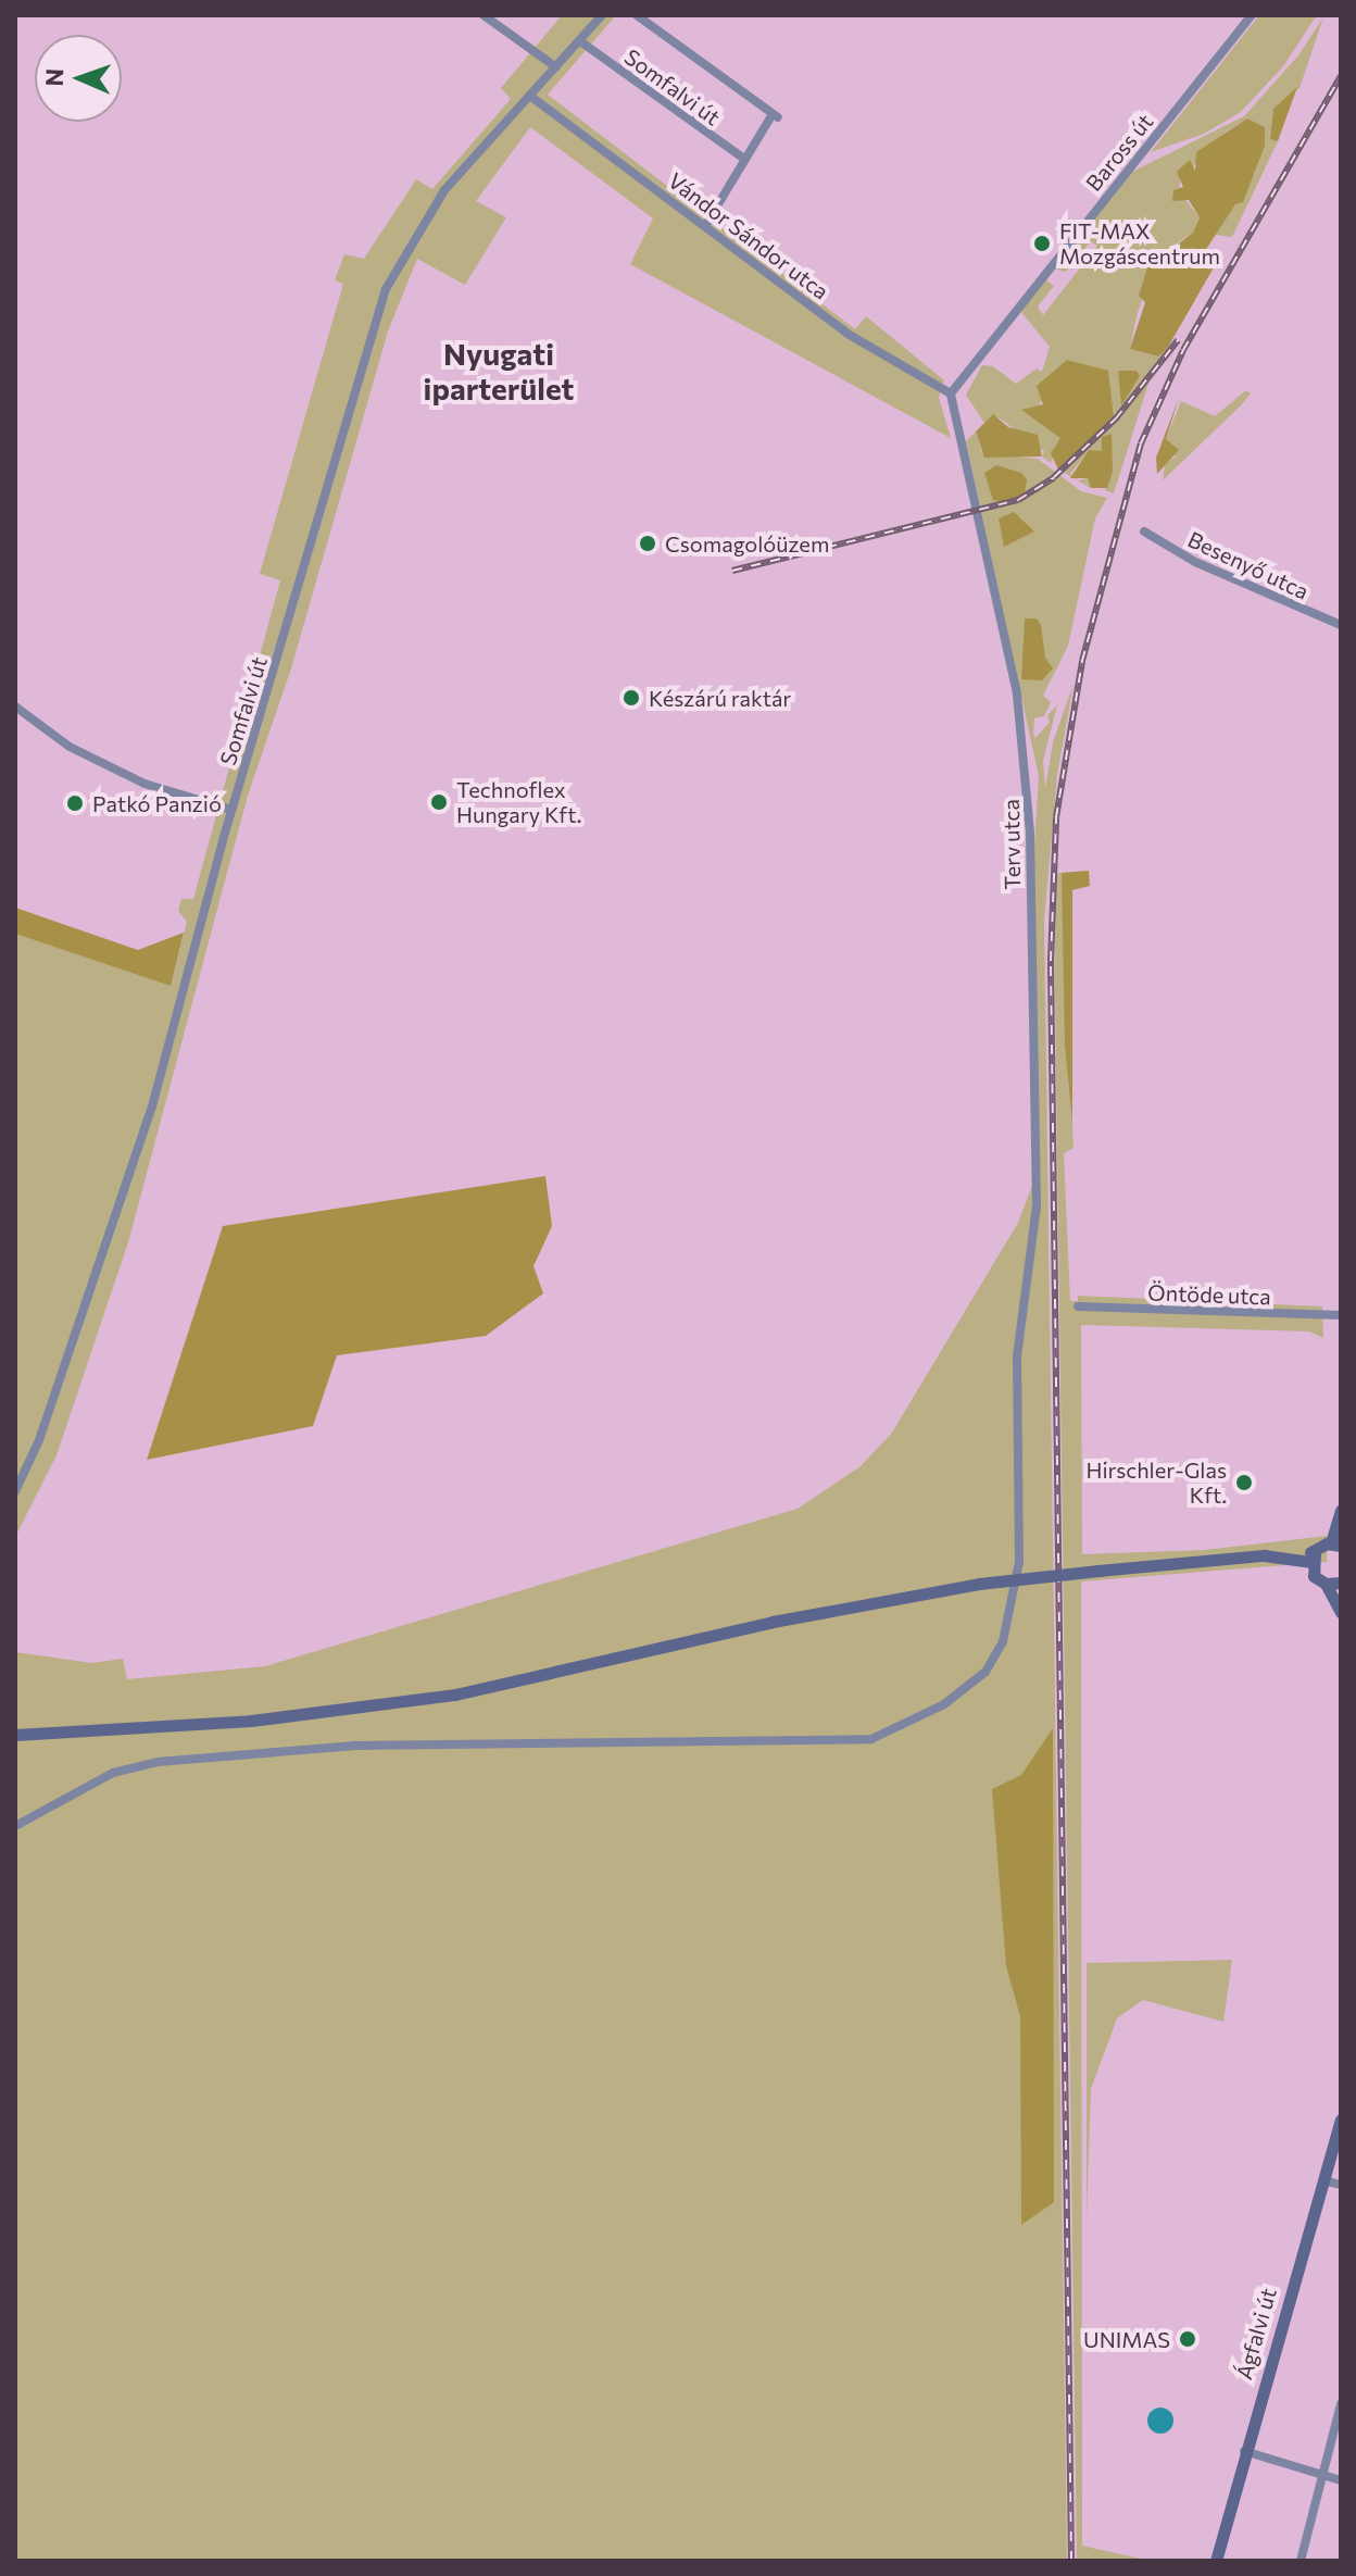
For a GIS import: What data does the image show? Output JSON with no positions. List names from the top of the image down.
{
  "streets": {
    "main road": ["Ágfalvi út"],
    "street": [
      "Somfalvi út",
      "Baross út",
      "Vándor Sándor utca",
      "Besenyő utca",
      "Terv utca",
      "Öntöde utca"
    ]
  },
  "crossings": [
    ["Somfalvi út", "Vándor Sándor utca"],
    ["Baross út", "Vándor Sándor utca"],
    ["Baross út", "Terv utca"],
    ["Vándor Sándor utca", "Terv utca"]
  ],
  "districts": ["Nyugati iparterület"],
  "places": [
    "FIT-MAX Mozgáscentrum",
    "Csomagolóüzem",
    "Készárú raktár",
    "Technoflex Hungary Kft.",
    "Patkó Panzió",
    "Hirschler-Glas Kft.",
    "UNIMAS"
  ],
  "north": "left"
}
